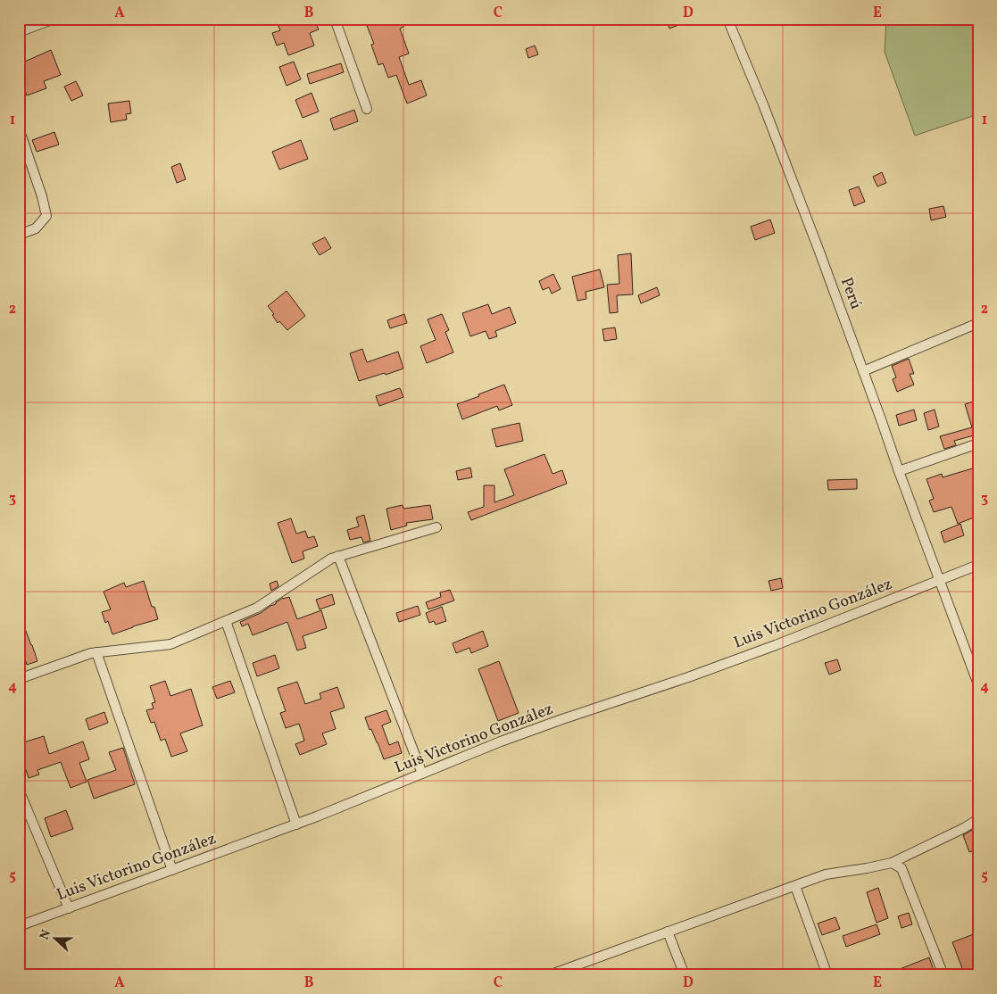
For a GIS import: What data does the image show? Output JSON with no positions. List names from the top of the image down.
{
  "streets": {
    "street": ["Perú", "Luis Victorino González"]
  },
  "crossings": [
    ["Perú", "Luis Victorino González"]
  ],
  "north": "left",
  "grid": {
    "columns": [
      "A",
      "B",
      "C",
      "D",
      "E"
    ],
    "rows": [
      "1",
      "2",
      "3",
      "4",
      "5"
    ]
  }
}
